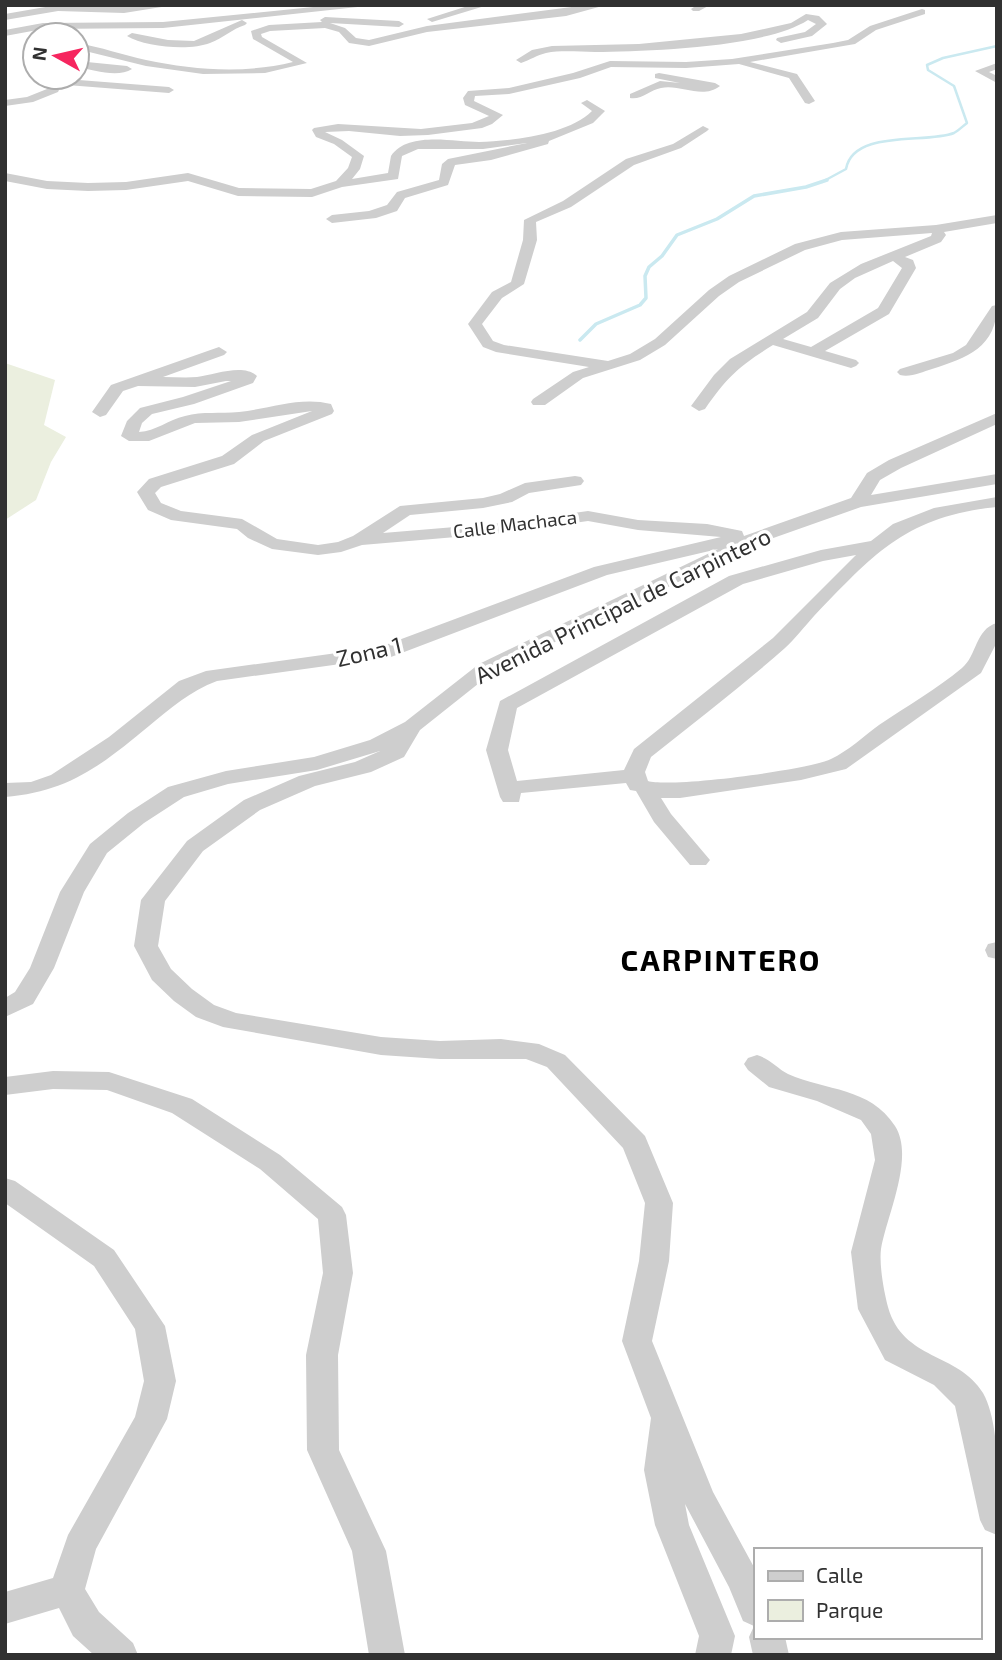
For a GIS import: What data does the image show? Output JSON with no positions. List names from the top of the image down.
{
  "streets": {
    "street": ["Calle Machaca", "Avenida Principal de Carpintero", "Zona 1"]
  },
  "crossings": [
    ["Calle Machaca", "Avenida Principal de Carpintero"],
    ["Calle Machaca", "Zona 1"],
    ["Avenida Principal de Carpintero", "Zona 1"]
  ],
  "districts": ["CARPINTERO"],
  "legend": ["Calle", "Parque"],
  "north": "left"
}
